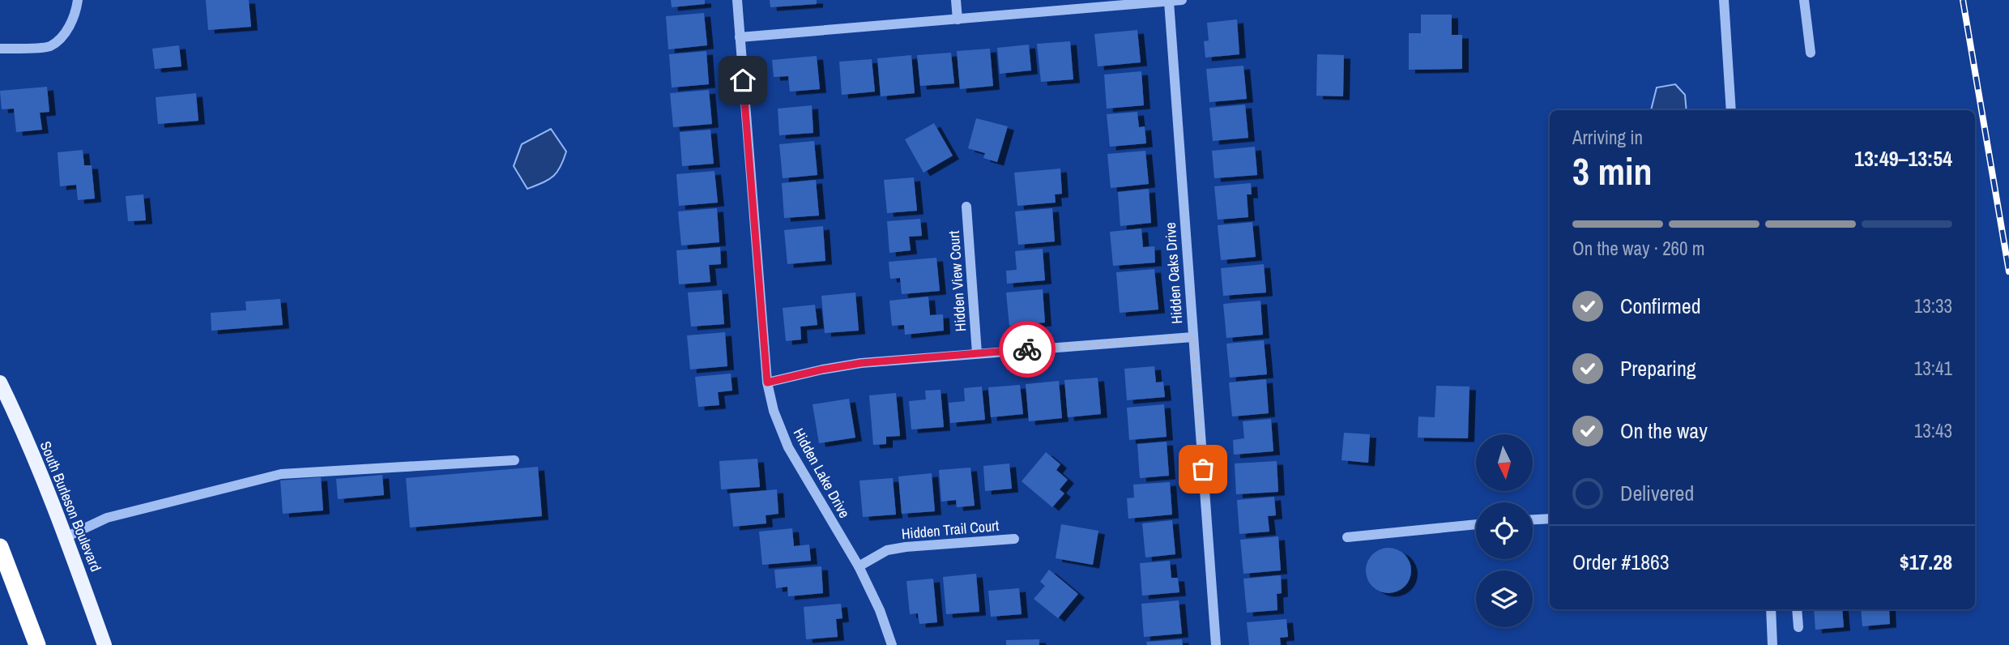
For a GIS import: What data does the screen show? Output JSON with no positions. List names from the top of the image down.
{
  "streets": {
    "main road": ["South Burleson Boulevard"],
    "street": [
      "Hidden Oaks Drive",
      "Hidden View Court",
      "Hidden Lake Drive",
      "Hidden Trail Court"
    ]
  },
  "crossings": [
    ["Hidden Lake Drive", "Hidden Trail Court"]
  ],
  "north": "bottom",
  "page": {
    "heading": ["3 min", "Arriving in", "13:49–13:54"],
    "panel": ["Order #1863", "$17.28"],
    "bar": "On the way · 260 m",
    "list": [
      ["Confirmed", "13:33"],
      ["Preparing", "13:41"],
      ["On the way", "13:43"],
      "Delivered"
    ]
  }
}
